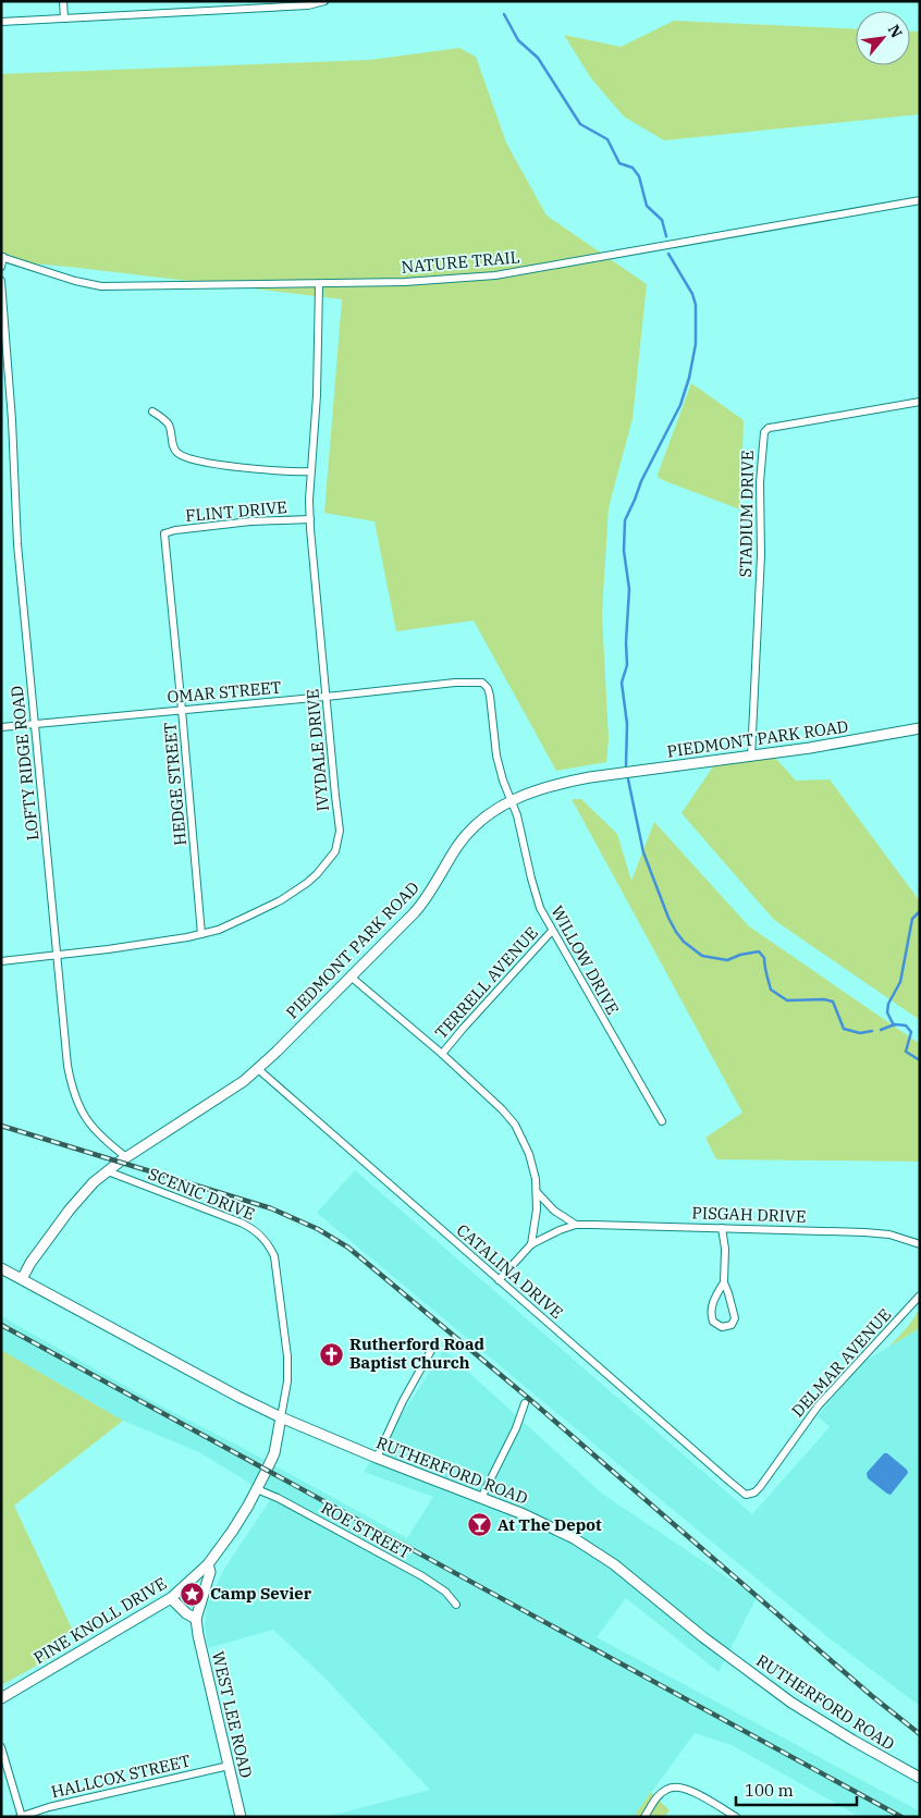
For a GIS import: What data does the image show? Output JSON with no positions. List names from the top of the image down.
{
  "streets": {
    "street": [
      "NATURE TRAIL",
      "FLINT DRIVE",
      "STADIUM DRIVE",
      "OMAR STREET",
      "PIEDMONT PARK ROAD",
      "IVYDALE DRIVE",
      "LOFTY RIDGE ROAD",
      "HEDGE STREET",
      "WILLOW DRIVE",
      "TERRELL AVENUE",
      "SCENIC DRIVE",
      "PISGAH DRIVE",
      "CATALINA DRIVE",
      "DELMAR AVENUE",
      "RUTHERFORD ROAD",
      "ROE STREET",
      "PINE KNOLL DRIVE",
      "WEST LEE ROAD",
      "HALLCOX STREET"
    ]
  },
  "crossings": [
    ["NATURE TRAIL", "IVYDALE DRIVE"],
    ["FLINT DRIVE", "IVYDALE DRIVE"],
    ["FLINT DRIVE", "HEDGE STREET"],
    ["STADIUM DRIVE", "PIEDMONT PARK ROAD"],
    ["OMAR STREET", "IVYDALE DRIVE"],
    ["OMAR STREET", "LOFTY RIDGE ROAD"],
    ["OMAR STREET", "HEDGE STREET"],
    ["OMAR STREET", "WILLOW DRIVE"],
    ["PIEDMONT PARK ROAD", "LOFTY RIDGE ROAD"],
    ["PIEDMONT PARK ROAD", "WILLOW DRIVE"],
    ["PIEDMONT PARK ROAD", "SCENIC DRIVE"],
    ["PIEDMONT PARK ROAD", "CATALINA DRIVE"],
    ["PIEDMONT PARK ROAD", "RUTHERFORD ROAD"],
    ["IVYDALE DRIVE", "LOFTY RIDGE ROAD"],
    ["IVYDALE DRIVE", "HEDGE STREET"],
    ["WILLOW DRIVE", "TERRELL AVENUE"],
    ["SCENIC DRIVE", "RUTHERFORD ROAD"],
    ["SCENIC DRIVE", "PINE KNOLL DRIVE"],
    ["PISGAH DRIVE", "CATALINA DRIVE"],
    ["CATALINA DRIVE", "DELMAR AVENUE"],
    ["RUTHERFORD ROAD", "PINE KNOLL DRIVE"],
    ["ROE STREET", "PINE KNOLL DRIVE"],
    ["PINE KNOLL DRIVE", "WEST LEE ROAD"],
    ["WEST LEE ROAD", "HALLCOX STREET"]
  ],
  "places": {
    "church": ["Rutherford Road Baptist Church"],
    "bar": ["At The Depot"],
    "place": ["Camp Sevier"]
  },
  "scale_bar": "100 m",
  "north": "top right"
}
